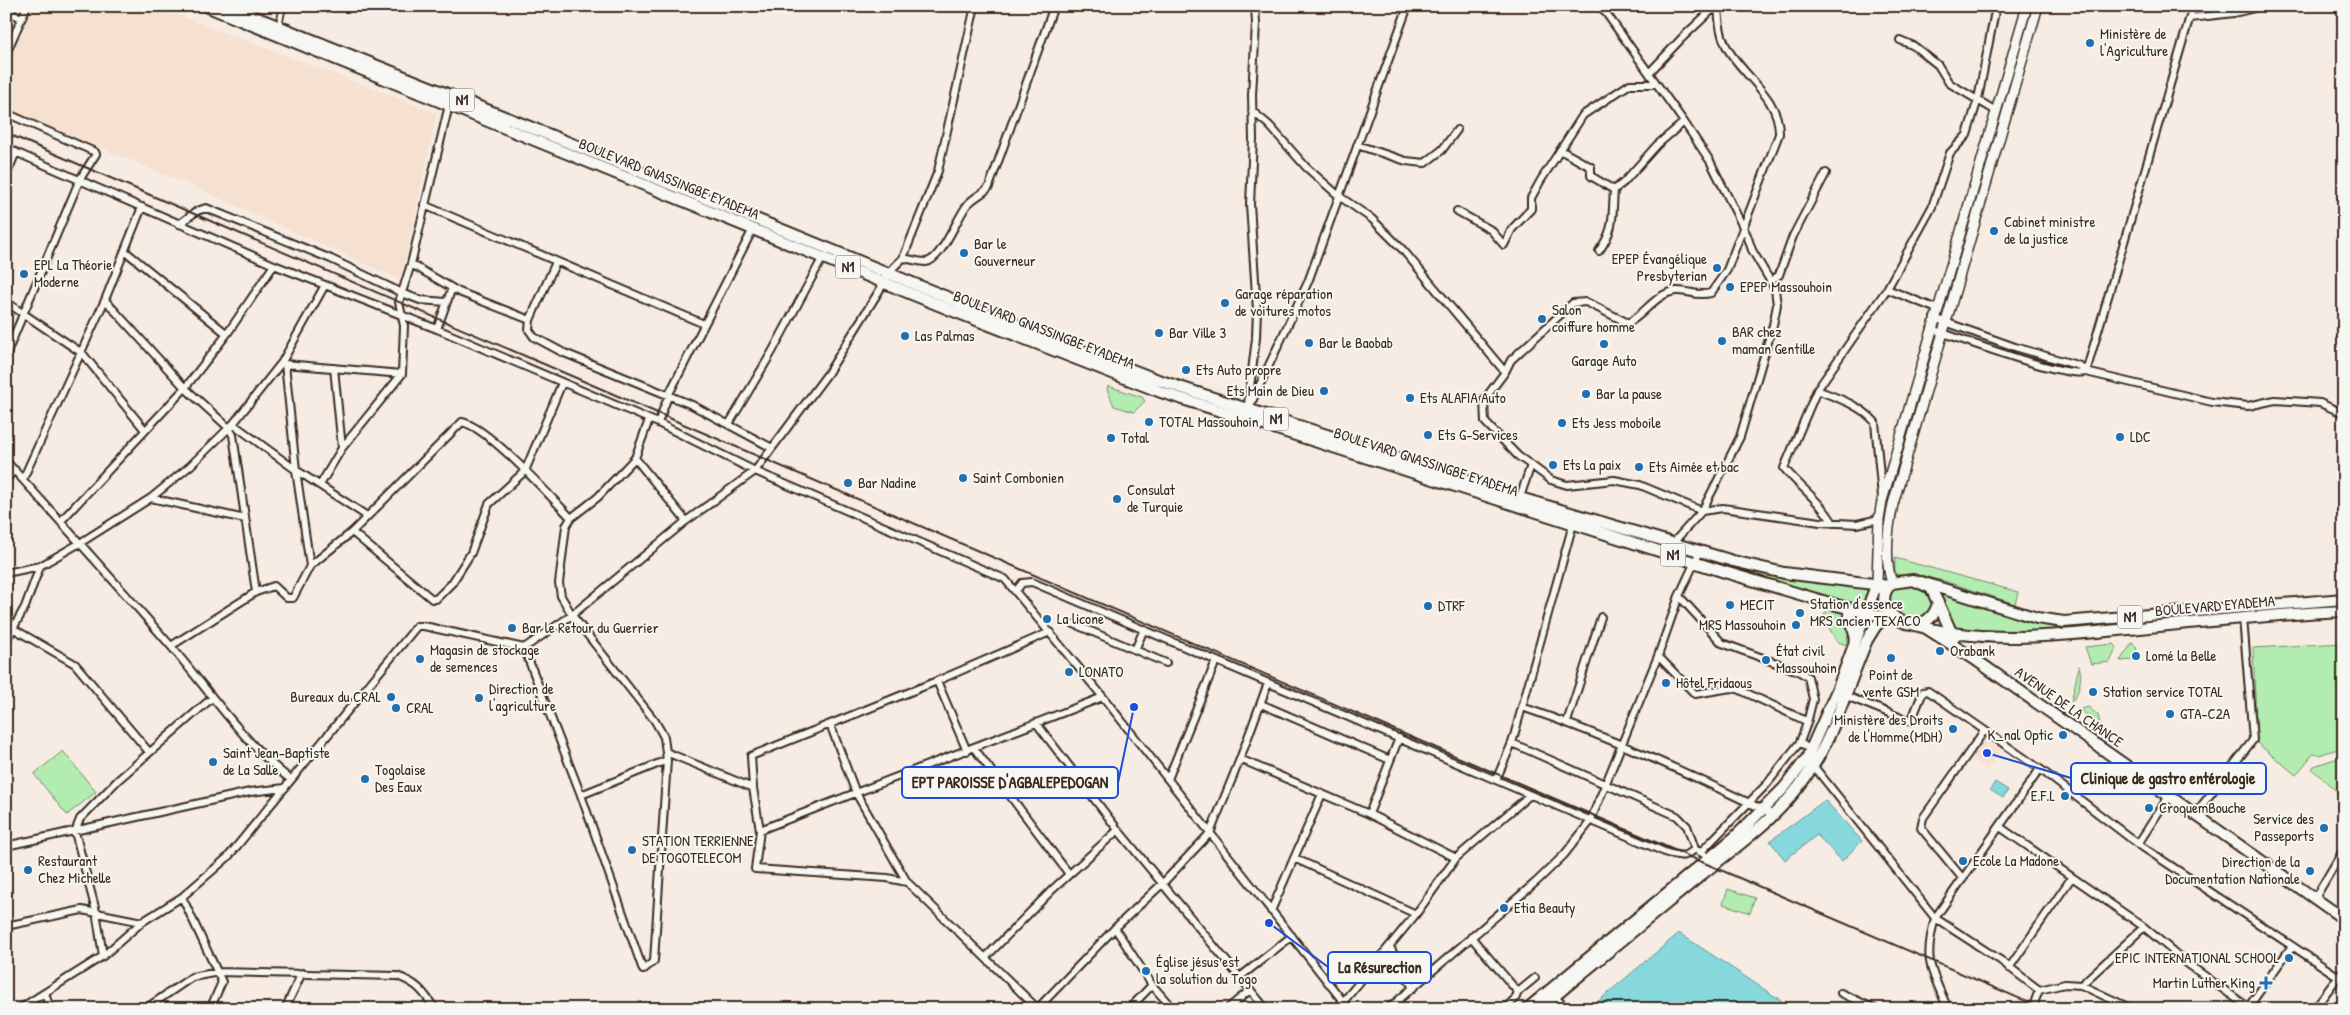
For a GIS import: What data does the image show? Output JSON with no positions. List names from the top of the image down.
{
  "streets": {
    "main road": [
      "N1",
      "BOULEVARD GNASSINGBE EYADEMA",
      "BOULEVARD EYADEMA",
      "AVENUE DE LA CHANCE"
    ]
  },
  "crossings": [
    ["N1", "BOULEVARD GNASSINGBE EYADEMA"],
    ["N1", "BOULEVARD EYADEMA"],
    ["BOULEVARD GNASSINGBE EYADEMA", "BOULEVARD EYADEMA"]
  ],
  "places": {
    "other": [
      "Ministère de l'Agriculture",
      "Cabinet ministre de la justice",
      "Bar le Gouverneur",
      "EPEP Évangélique Presbyterian",
      "EPL La Théorie Moderne",
      "EPEP Massouhoin",
      "Garage réparation de voitures motos",
      "Salon coiffure homme",
      "Bar Ville 3",
      "Las Palmas",
      "BAR chez maman Gentille",
      "Bar le Baobab",
      "Garage Auto",
      "Ets Auto propre",
      "Ets Main de Dieu",
      "Bar la pause",
      "Ets ALAFIA Auto",
      "TOTAL Massouhoin",
      "Ets Jess moboile",
      "Ets G-Services",
      "LDC",
      "Total",
      "Ets La paix",
      "Ets Aimée et bac",
      "Saint Combonien",
      "Bar Nadine",
      "Consulat de Turquie",
      "MECIT",
      "DTRF",
      "Station d'essence MRS ancien TEXACO",
      "La licone",
      "MRS Massouhoin",
      "Bar le Retour du Guerrier",
      "Orabank",
      "Lomé la Belle",
      "Point de vente GSM",
      "Magasin de stockage de semences",
      "État civil Massouhoin",
      "LONATO",
      "Hôtel Fridaous",
      "Station service TOTAL",
      "Bureaux du CRAL",
      "Direction de l'agriculture",
      "EPT PAROISSE D'AGBALEPEDOGAN",
      "CRAL",
      "GTA-C2A",
      "Ministère des Droits de l'Homme(MDH)",
      "K_nal Optic",
      "Clinique de gastro entérologie",
      "Saint Jean-Baptiste de La Salle",
      "Togolaise Des Eaux",
      "E.F.L",
      "CroquemBouche",
      "Service des Passeports",
      "STATION TERRIENNE DE TOGOTELECOM",
      "Ecole La Madone",
      "Restaurant Chez Michelle",
      "Direction de la Documentation Nationale",
      "Etia Beauty",
      "La Résurection",
      "EPIC INTERNATIONAL SCHOOL",
      "Église jésus est la solution du Togo"
    ],
    "health": ["Martin Luther King"]
  }
}
